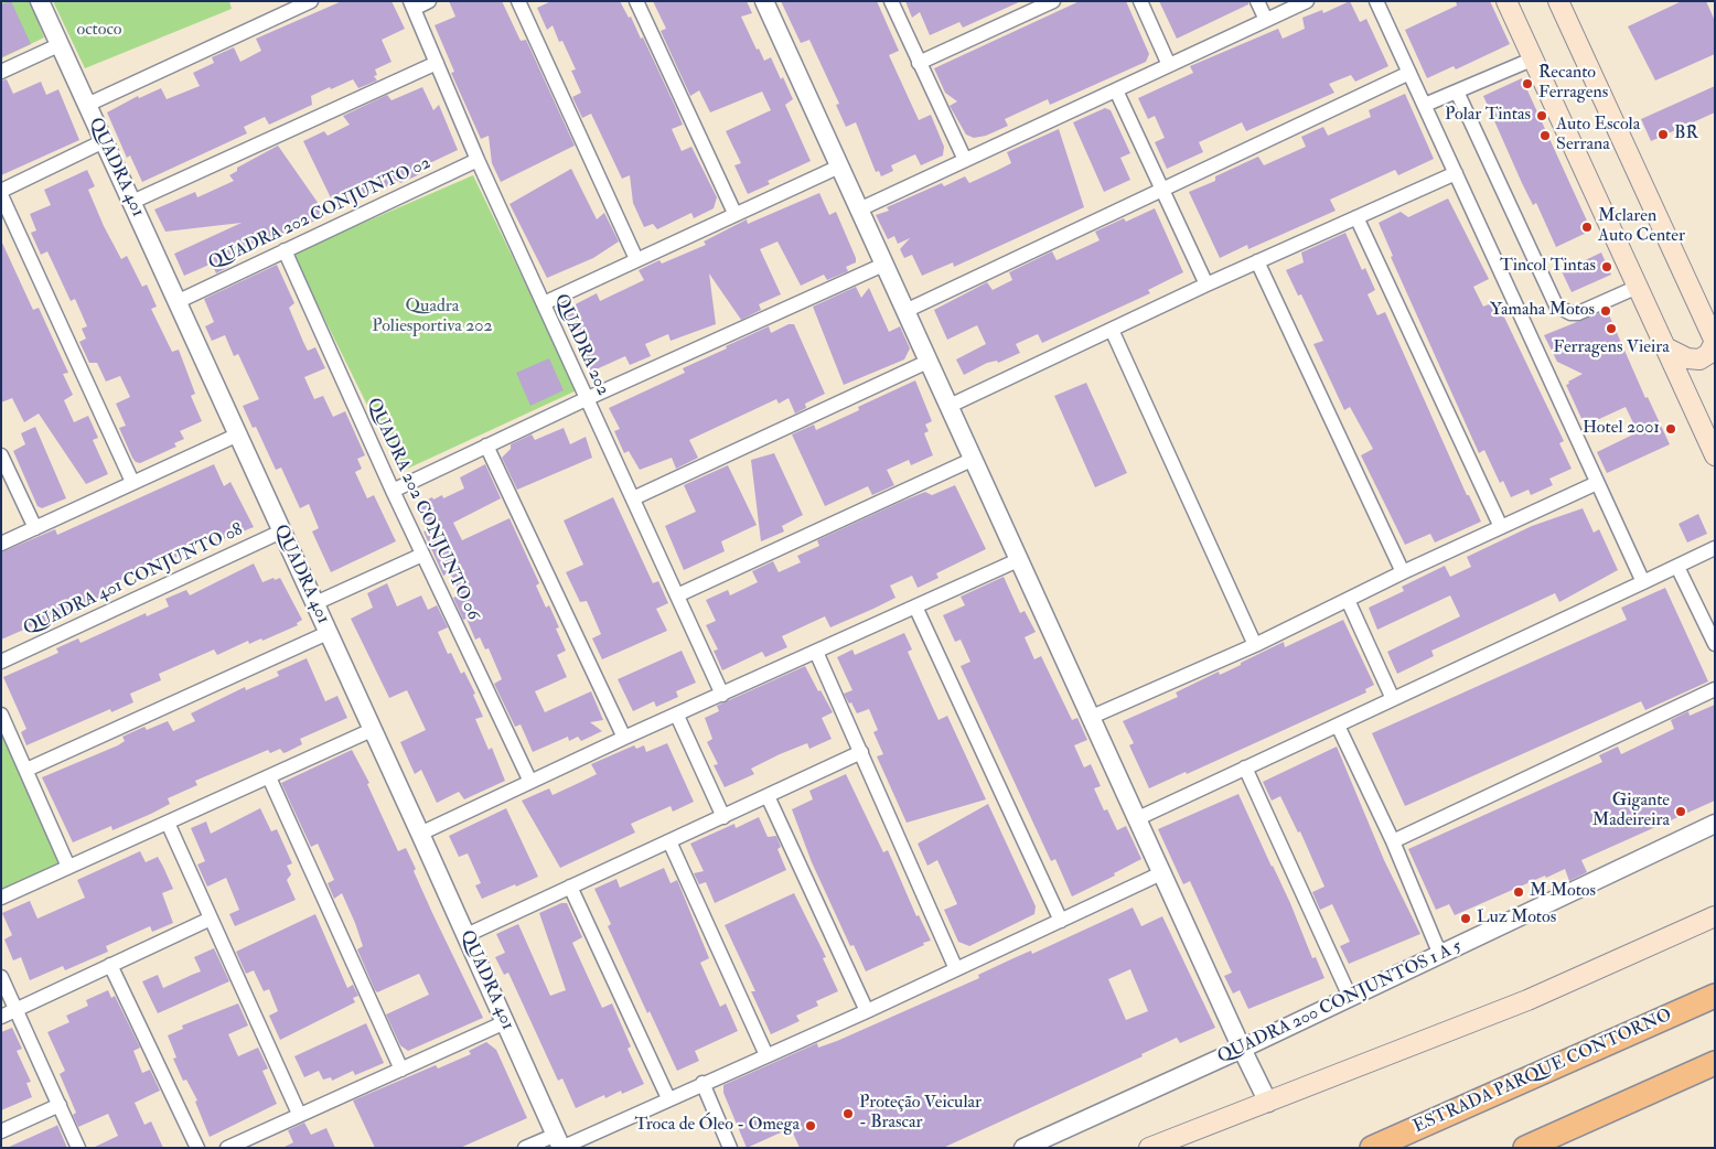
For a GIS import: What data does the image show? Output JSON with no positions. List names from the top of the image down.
{
  "streets": {
    "highway": ["ESTRADA PARQUE CONTORNO"],
    "street": [
      "QUADRA 401",
      "QUADRA 202 CONJUNTO 02",
      "QUADRA 202",
      "QUADRA 202 CONJUNTO 06",
      "QUADRA 401 CONJUNTO 08",
      "QUADRA 200 CONJUNTOS 1 A 5"
    ]
  },
  "crossings": [
    ["QUADRA 401", "QUADRA 202 CONJUNTO 02"],
    ["QUADRA 401", "QUADRA 401 CONJUNTO 08"],
    ["QUADRA 202 CONJUNTO 02", "QUADRA 202"],
    ["QUADRA 202 CONJUNTO 02", "QUADRA 202 CONJUNTO 06"]
  ],
  "parks": ["octoco", "Quadra Poliesportiva 202"],
  "places": [
    "Recanto Ferragens",
    "Polar Tintas",
    "BR",
    "Auto Escola Serrana",
    "Mclaren Auto Center",
    "Tincol Tintas",
    "Yamaha Motos",
    "Ferragens Vieira",
    "Hotel 2001",
    "Gigante Madeireira",
    "M Motos",
    "Luz Motos",
    "Proteção Veicular - Brascar",
    "Troca de Óleo - Omega"
  ]
}
